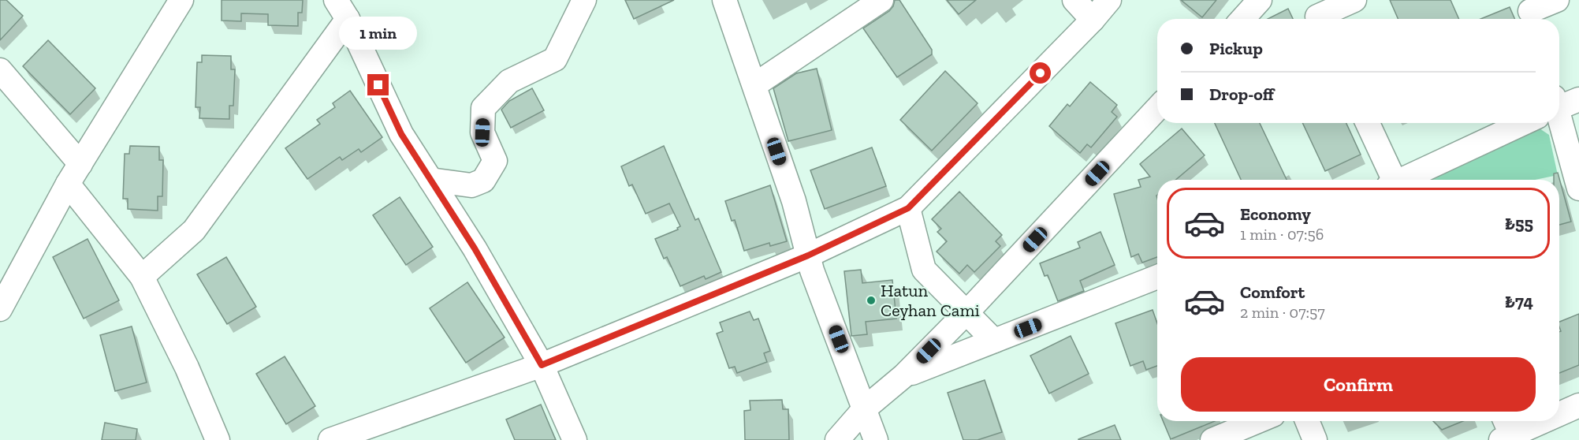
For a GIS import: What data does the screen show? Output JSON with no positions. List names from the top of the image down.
{
  "places": ["Hatun Ceyhan Cami"],
  "page": {
    "bubble": "1 min",
    "banner": ["Pickup", "Drop-off"],
    "list": [
      {
        "name": "Economy",
        "note": "1 min · 07:56",
        "value": "₺55"
      },
      {
        "name": "Comfort",
        "note": "2 min · 07:57",
        "value": "₺74"
      }
    ],
    "buttons": "Confirm"
  }
}
